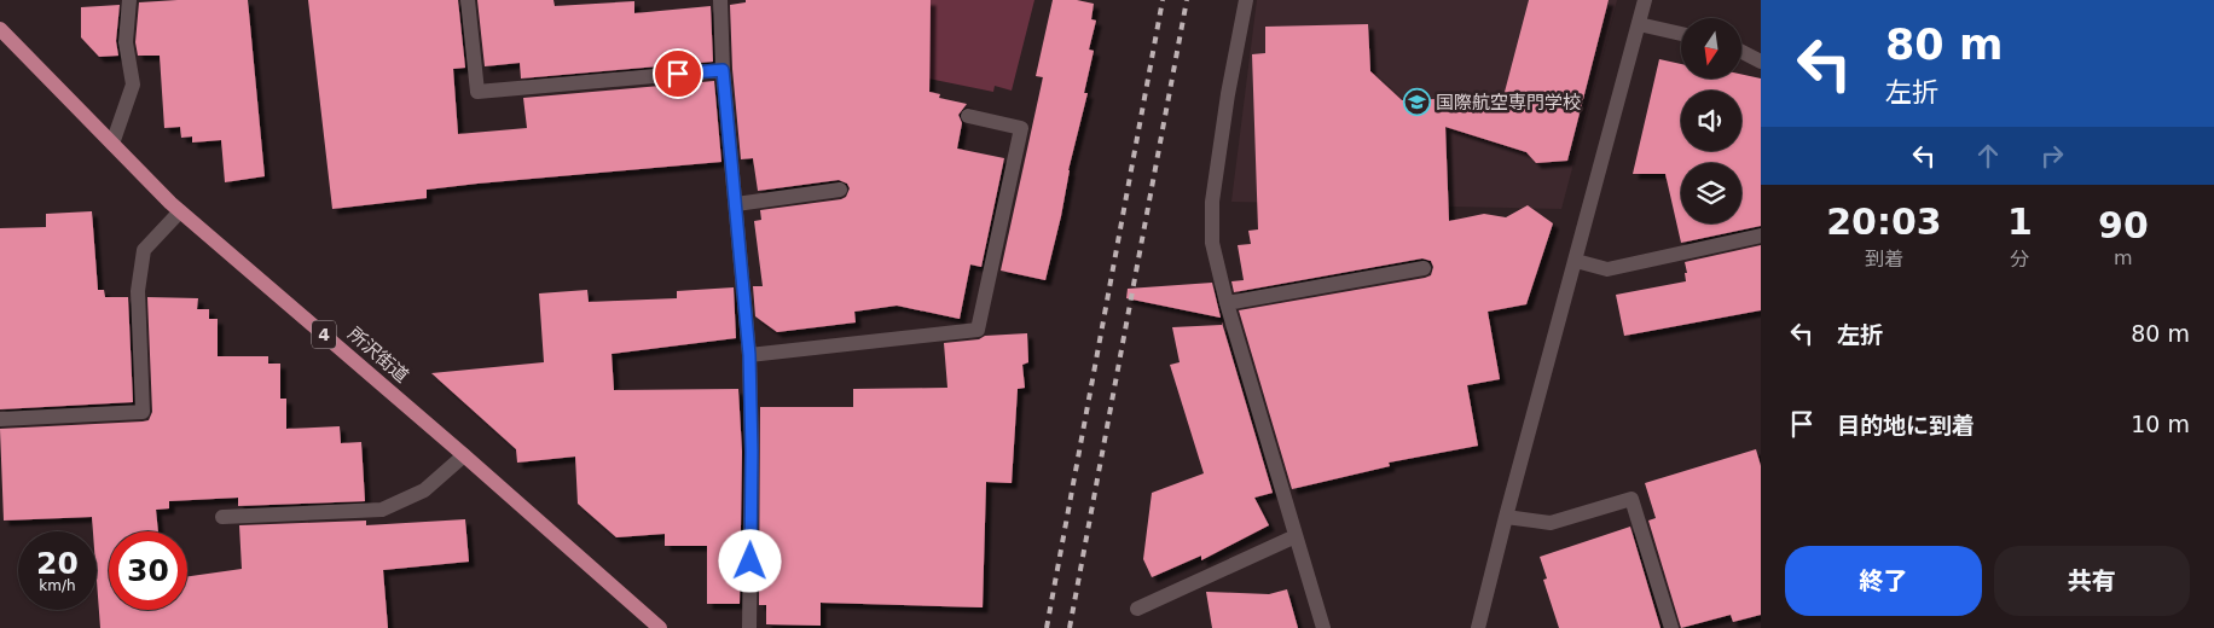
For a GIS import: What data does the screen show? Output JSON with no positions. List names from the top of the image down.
{
  "streets": {
    "main road": ["4", "所沢街道"]
  },
  "places": {
    "school or university": ["国際航空専門学校"]
  },
  "north": "bottom",
  "page": {
    "turn": ["80 m", "左折"],
    "eta": [
      "20:03",
      "到着",
      "1",
      "分",
      "90",
      "m"
    ],
    "list": [
      {
        "name": "左折",
        "value": "80 m"
      },
      {
        "name": "目的地に到着",
        "value": "10 m"
      }
    ],
    "speed": "20 km/h",
    "limit": "30",
    "buttons": ["終了", "共有"]
  }
}
